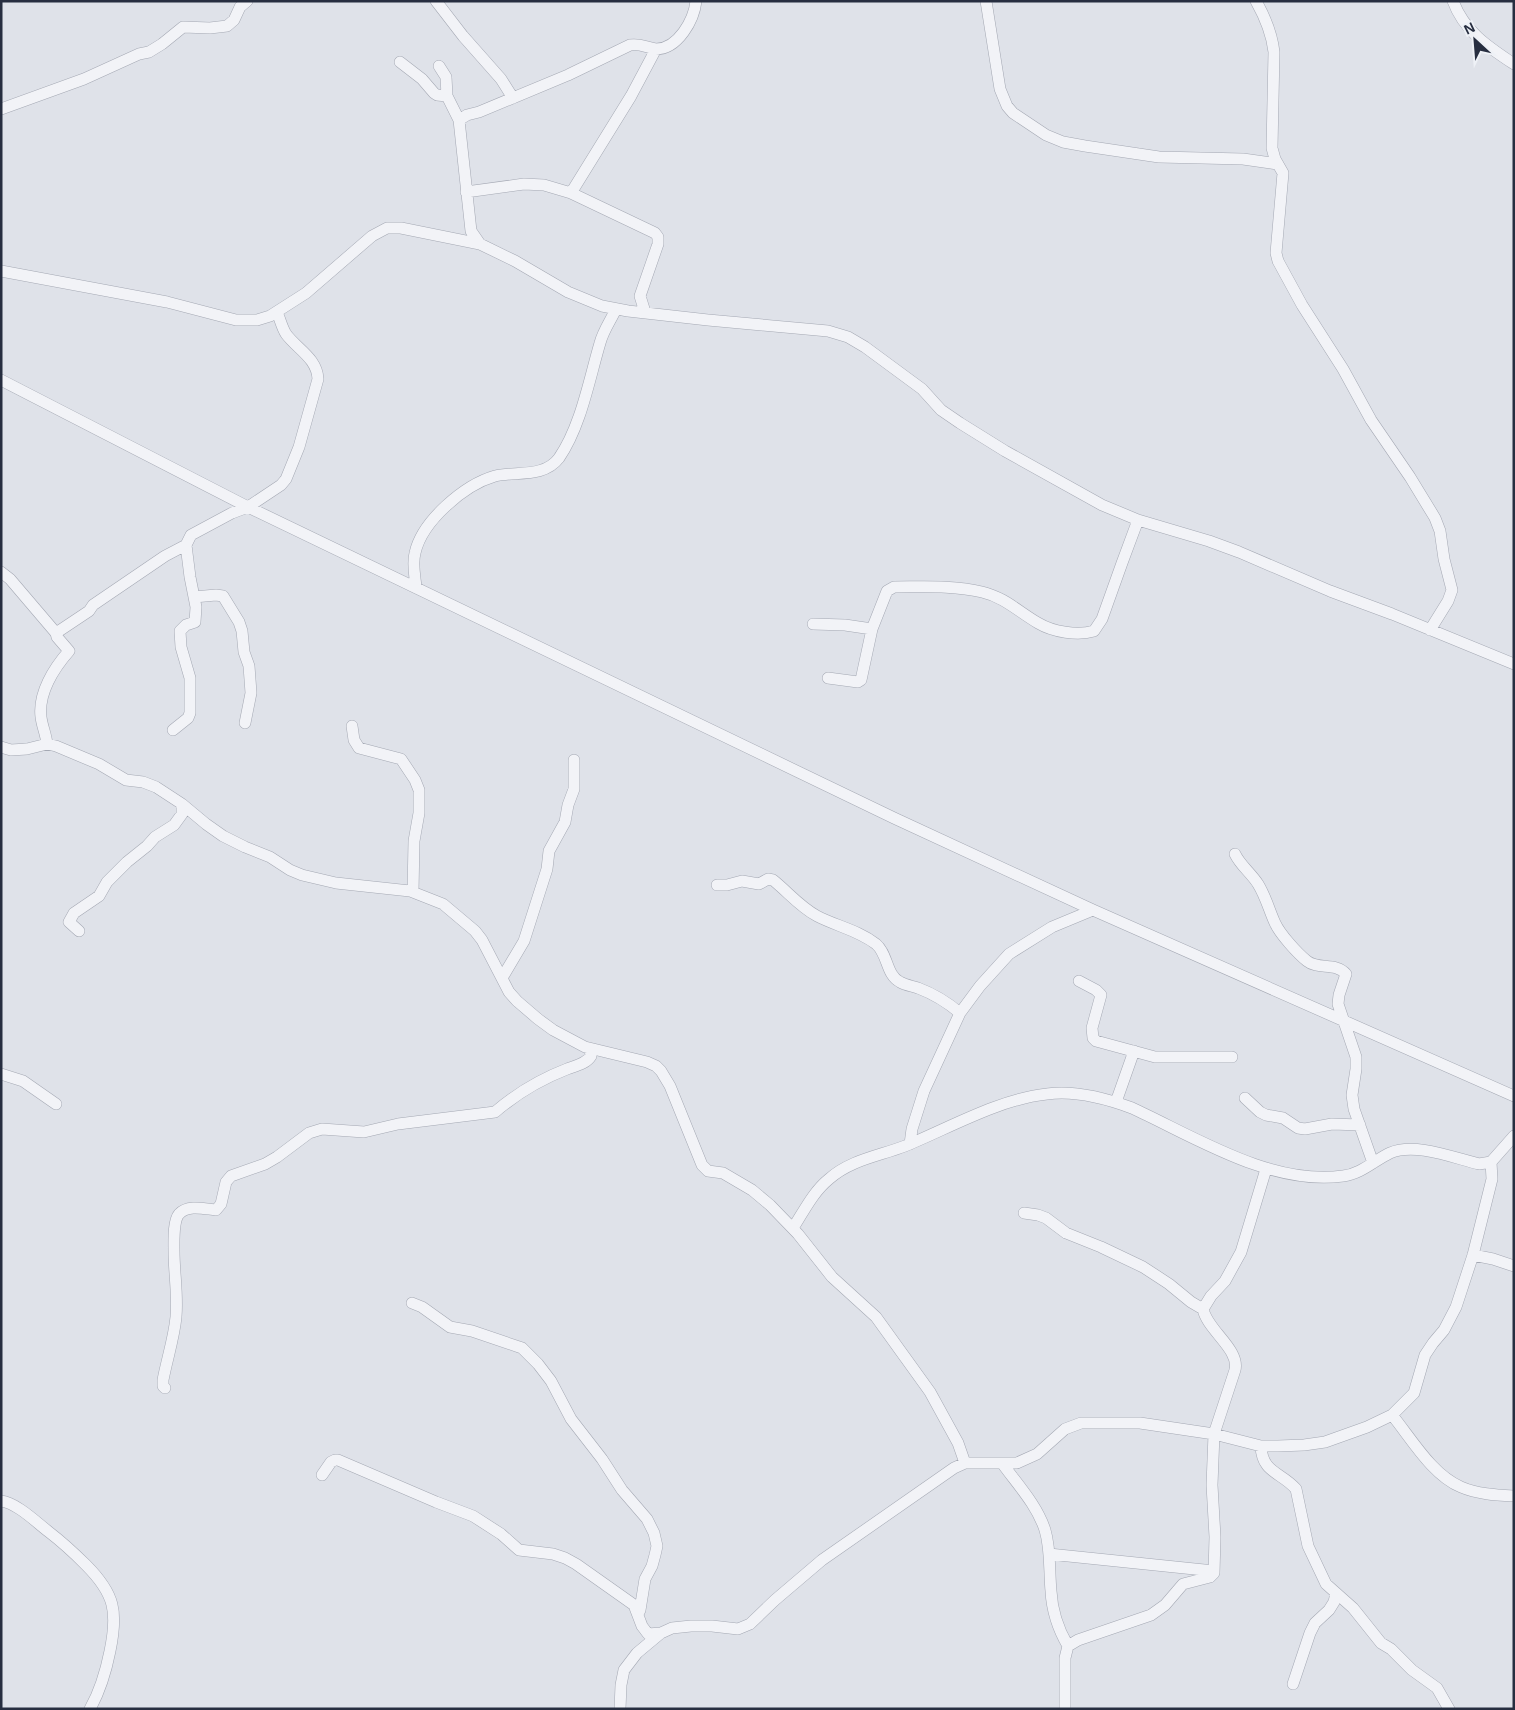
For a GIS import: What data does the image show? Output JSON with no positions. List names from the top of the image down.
{
  "north": "top left"
}
